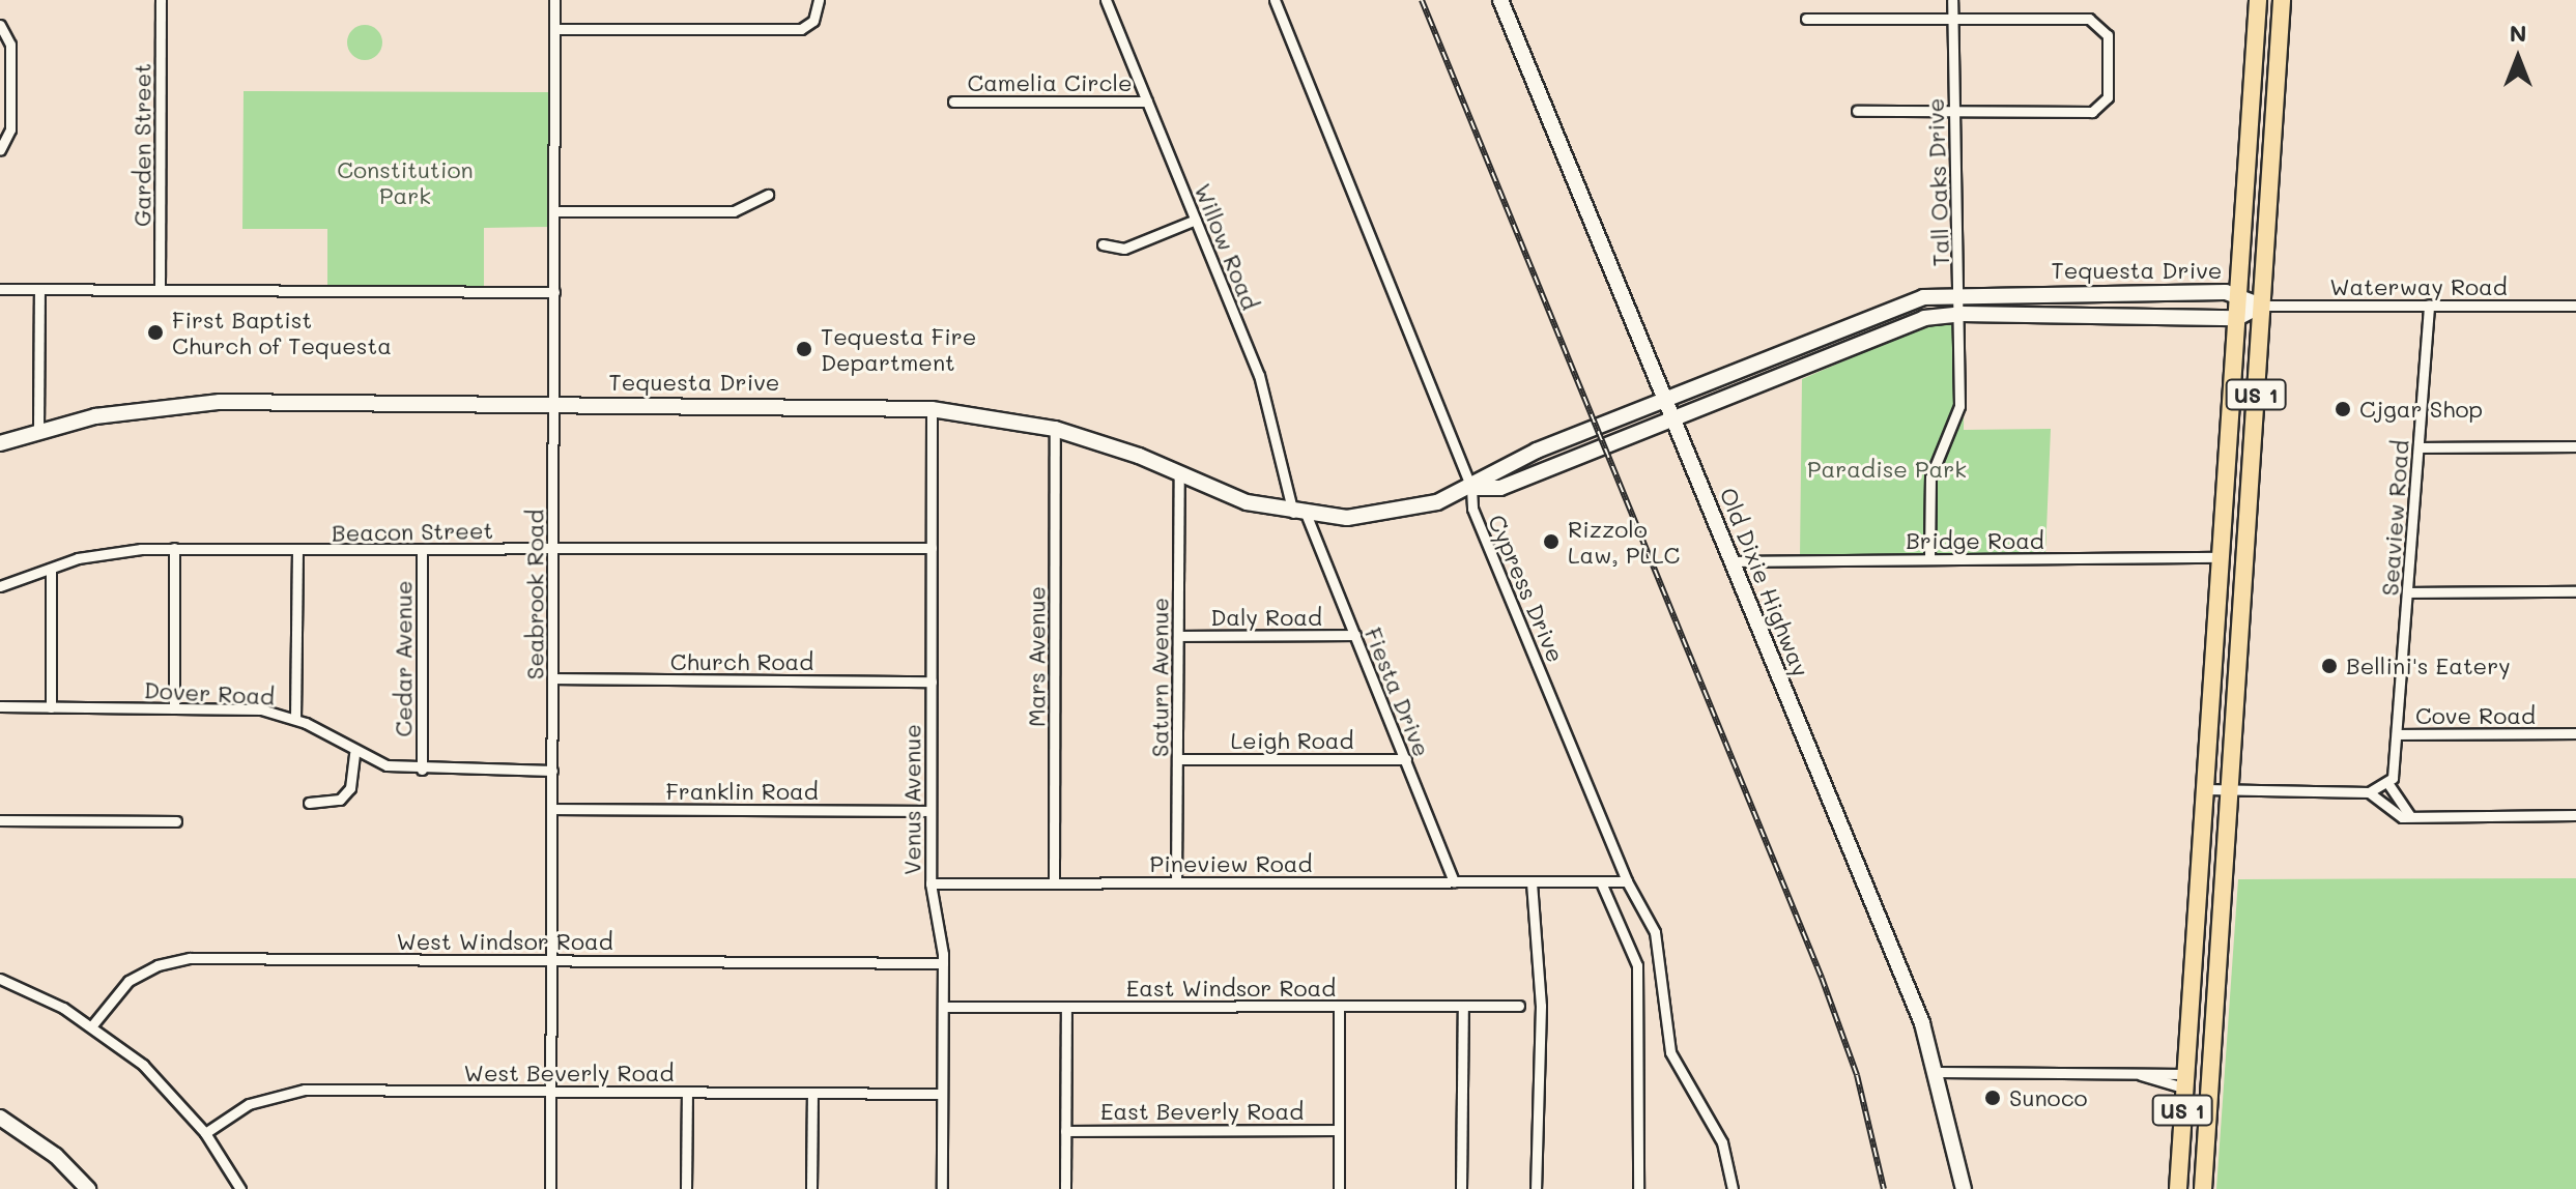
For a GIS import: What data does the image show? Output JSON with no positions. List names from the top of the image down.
{
  "streets": {
    "main road": ["US 1"],
    "street": [
      "Camelia Circle",
      "Garden Street",
      "Tall Oaks Drive",
      "Willow Road",
      "Tequesta Drive",
      "Waterway Road",
      "Seaview Road",
      "Beacon Street",
      "Bridge Road",
      "Old Dixie Highway",
      "Cypress Drive",
      "Seabrook Road",
      "Daly Road",
      "Mars Avenue",
      "Cedar Avenue",
      "Church Road",
      "Saturn Avenue",
      "Fiesta Drive",
      "Dover Road",
      "Cove Road",
      "Leigh Road",
      "Franklin Road",
      "Venus Avenue",
      "Pineview Road",
      "West Windsor Road",
      "East Windsor Road",
      "West Beverly Road",
      "East Beverly Road"
    ]
  },
  "crossings": [
    ["Camelia Circle", "Willow Road"],
    ["Tall Oaks Drive", "Tequesta Drive"],
    ["Tall Oaks Drive", "Bridge Road"],
    ["Willow Road", "Tequesta Drive"],
    ["Willow Road", "Fiesta Drive"],
    ["Tequesta Drive", "Waterway Road"],
    ["Tequesta Drive", "US 1"],
    ["Tequesta Drive", "Old Dixie Highway"],
    ["Tequesta Drive", "Cypress Drive"],
    ["Tequesta Drive", "Seabrook Road"],
    ["Tequesta Drive", "Mars Avenue"],
    ["Tequesta Drive", "Saturn Avenue"],
    ["Tequesta Drive", "Fiesta Drive"],
    ["Tequesta Drive", "Venus Avenue"],
    ["Waterway Road", "US 1"],
    ["Waterway Road", "Seaview Road"],
    ["US 1", "Bridge Road"],
    ["Seaview Road", "Cove Road"],
    ["Beacon Street", "Seabrook Road"],
    ["Beacon Street", "Cedar Avenue"],
    ["Beacon Street", "Venus Avenue"],
    ["Bridge Road", "Old Dixie Highway"],
    ["Cypress Drive", "Pineview Road"],
    ["Seabrook Road", "Church Road"],
    ["Seabrook Road", "Dover Road"],
    ["Seabrook Road", "Franklin Road"],
    ["Seabrook Road", "West Windsor Road"],
    ["Seabrook Road", "West Beverly Road"],
    ["Daly Road", "Saturn Avenue"],
    ["Daly Road", "Fiesta Drive"],
    ["Mars Avenue", "Pineview Road"],
    ["Cedar Avenue", "Dover Road"],
    ["Church Road", "Venus Avenue"],
    ["Saturn Avenue", "Leigh Road"],
    ["Saturn Avenue", "Pineview Road"],
    ["Fiesta Drive", "Leigh Road"],
    ["Fiesta Drive", "Pineview Road"],
    ["Franklin Road", "Venus Avenue"],
    ["Venus Avenue", "Pineview Road"],
    ["Venus Avenue", "West Windsor Road"],
    ["Venus Avenue", "East Windsor Road"],
    ["Venus Avenue", "West Beverly Road"]
  ],
  "parks": ["Constitution Park", "Paradise Park"],
  "places": [
    "First Baptist Church of Tequesta",
    "Tequesta Fire Department",
    "Cjgar Shop",
    "Rizzolo Law, PLLC",
    "Bellini's Eatery",
    "Sunoco"
  ],
  "north": "top"
}
